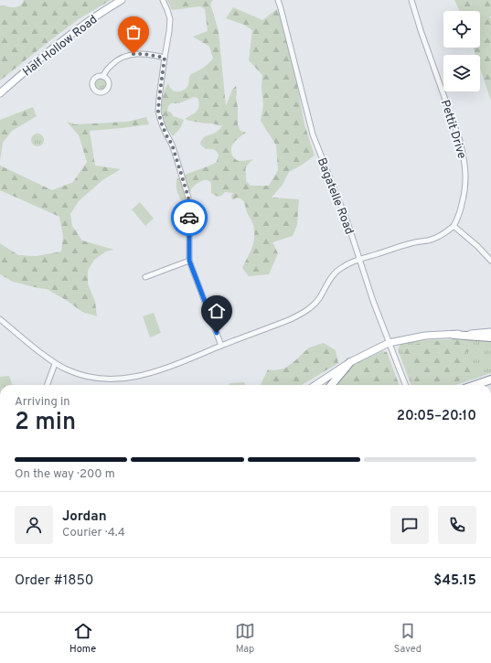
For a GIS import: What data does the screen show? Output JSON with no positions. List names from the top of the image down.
{
  "streets": {
    "main road": ["Half Hollow Road"],
    "street": ["Pettit Drive", "Bagatelle Road"]
  },
  "page": {
    "heading": ["2 min", "Arriving in", "20:05–20:10"],
    "panel": [
      "Jordan",
      "Courier · 4.4",
      "Order #1850",
      "$45.15"
    ],
    "bar": "On the way · 200 m",
    "tabs": ["Home", "Map", "Saved"]
  }
}
